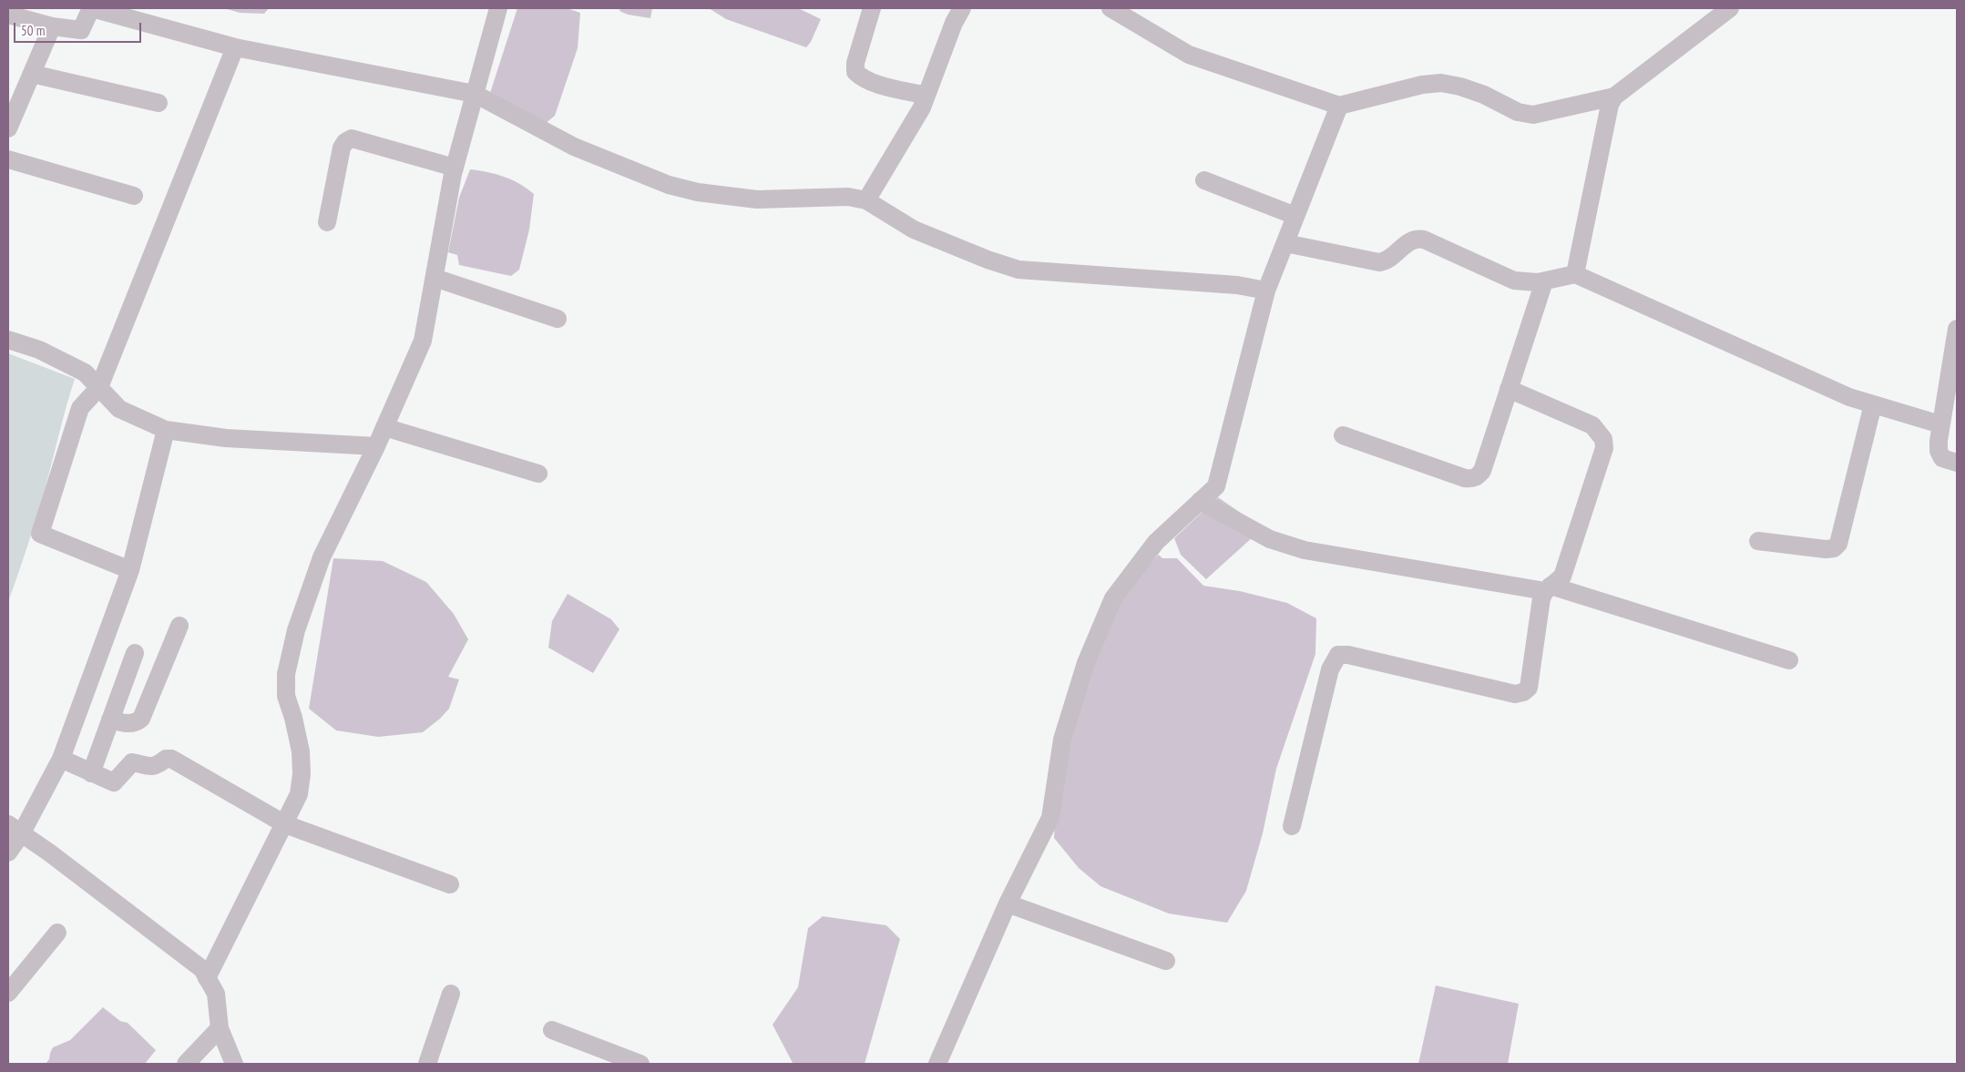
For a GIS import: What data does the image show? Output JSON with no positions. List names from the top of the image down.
{
  "scale_bar": "50 m"
}
